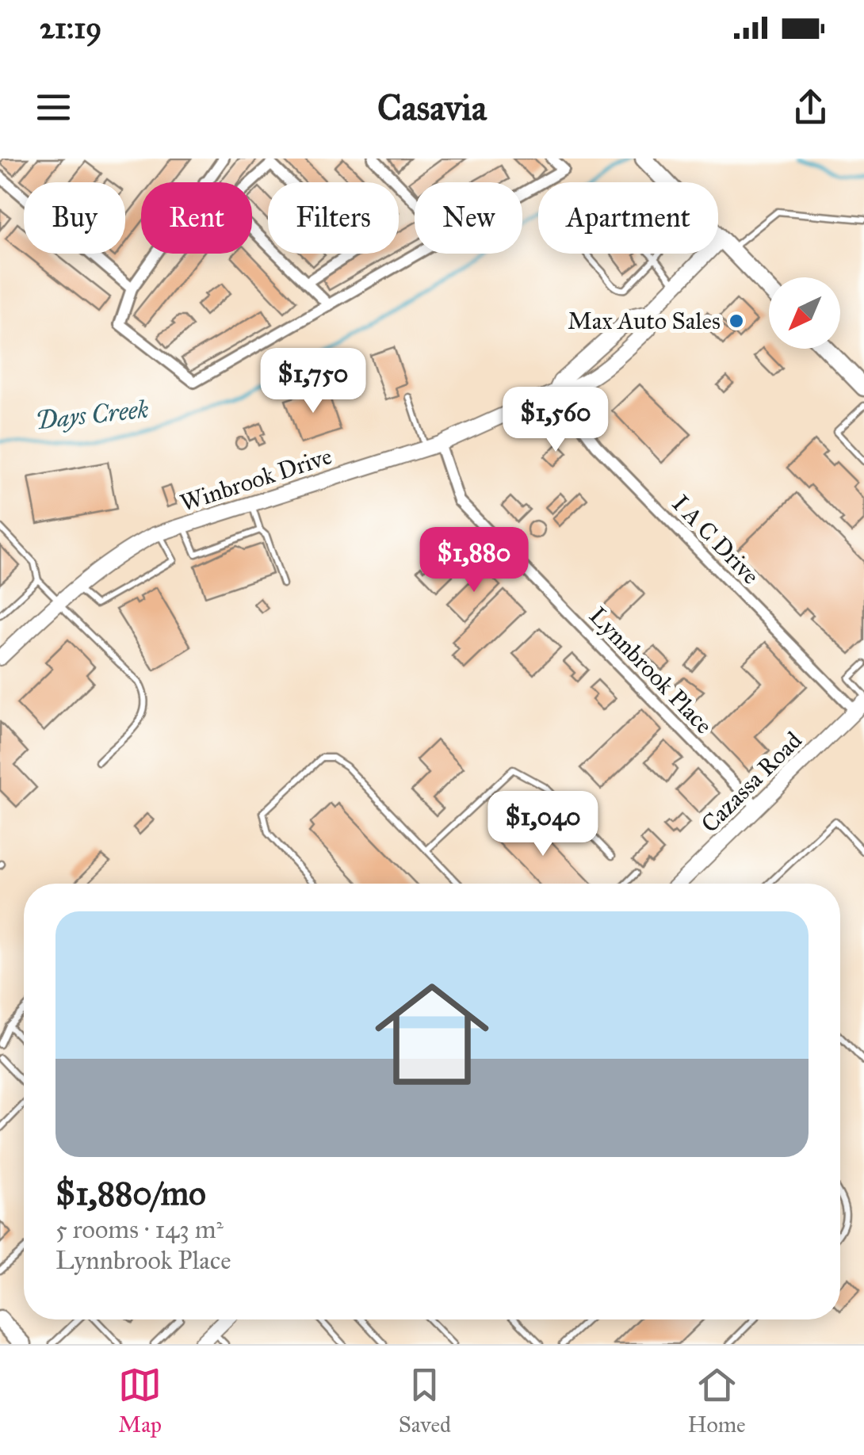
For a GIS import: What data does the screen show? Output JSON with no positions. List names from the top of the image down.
{
  "streets": {
    "street": [
      "Winbrook Drive",
      "I A C Drive",
      "Lynnbrook Place",
      "Cazassa Road"
    ]
  },
  "crossings": [
    ["Winbrook Drive", "I A C Drive"],
    ["Winbrook Drive", "Lynnbrook Place"],
    ["I A C Drive", "Cazassa Road"],
    ["Lynnbrook Place", "Cazassa Road"]
  ],
  "water": ["Days Creek"],
  "places": ["Max Auto Sales"],
  "north": "bottom left",
  "page": {
    "status": "21:19",
    "header": "Casavia",
    "chip": [
      "Buy",
      "Rent",
      "Filters",
      "New",
      "Apartment"
    ],
    "price": [
      "$1,750",
      "$1,560",
      "$1,880",
      "$1,040"
    ],
    "list": [
      {
        "name": "$1,880/mo",
        "note": "5 rooms · 143 m² · Lynnbrook Place"
      }
    ],
    "tabs": ["Map", "Saved", "Home"]
  }
}
